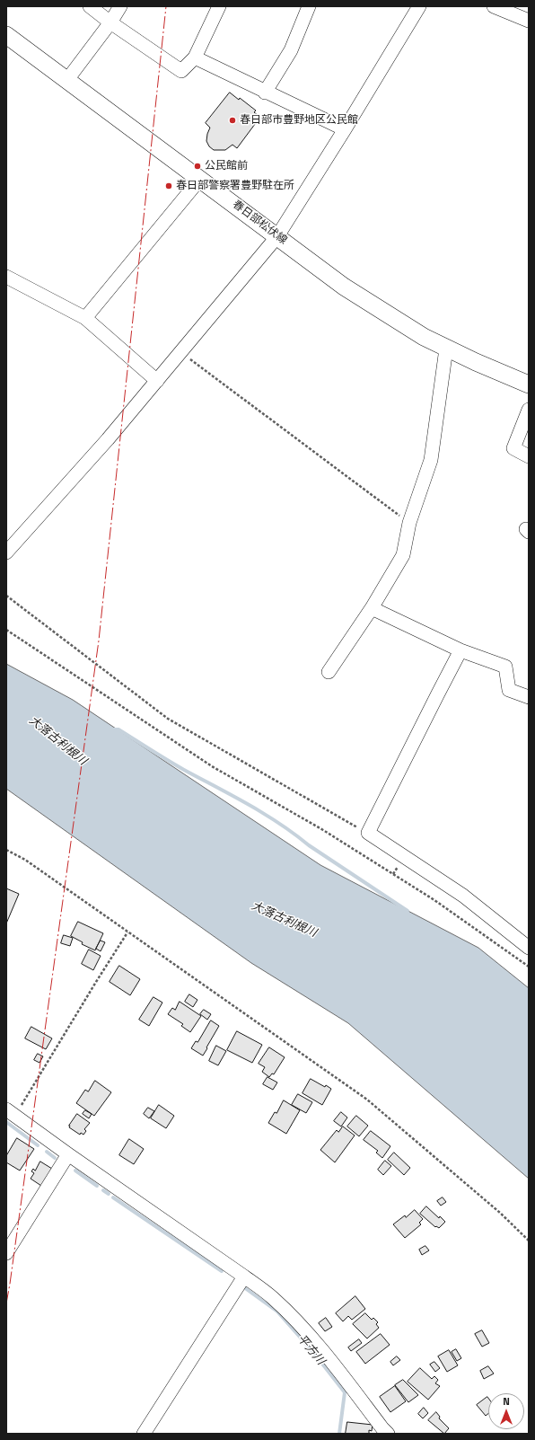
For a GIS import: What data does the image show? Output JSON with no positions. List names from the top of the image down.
{
  "streets": {
    "main road": ["春日部松伏線"]
  },
  "water": ["大落古利根川", "平方川"],
  "places": ["春日部市豊野地区公民館", "公民館前", "春日部警察署豊野駐在所"],
  "north": "top"
}
